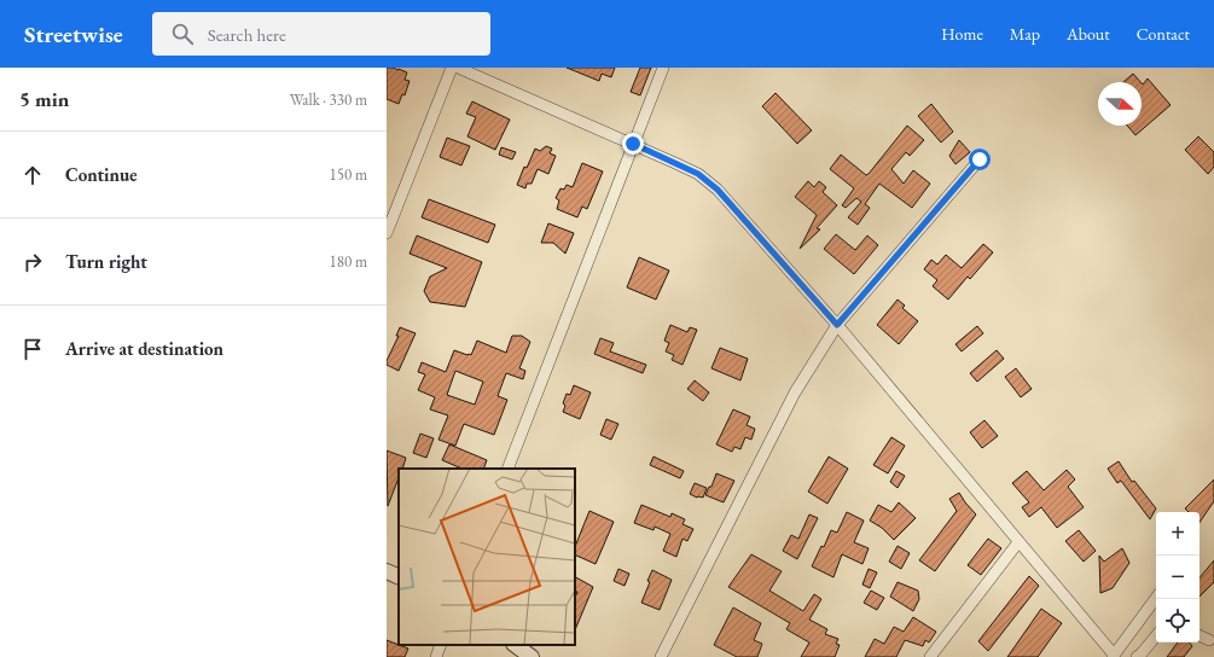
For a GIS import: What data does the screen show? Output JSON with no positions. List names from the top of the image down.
{
  "north": "right",
  "page": {
    "header": "Streetwise",
    "search": "Search here",
    "nav": [
      "Home",
      "Map",
      "About",
      "Contact"
    ],
    "heading": ["5 min", "Walk · 330 m"],
    "list": [
      ["Continue", "150 m"],
      ["Turn right", "180 m"],
      "Arrive at destination"
    ],
    "map_buttons": ["+", "−"]
  }
}
